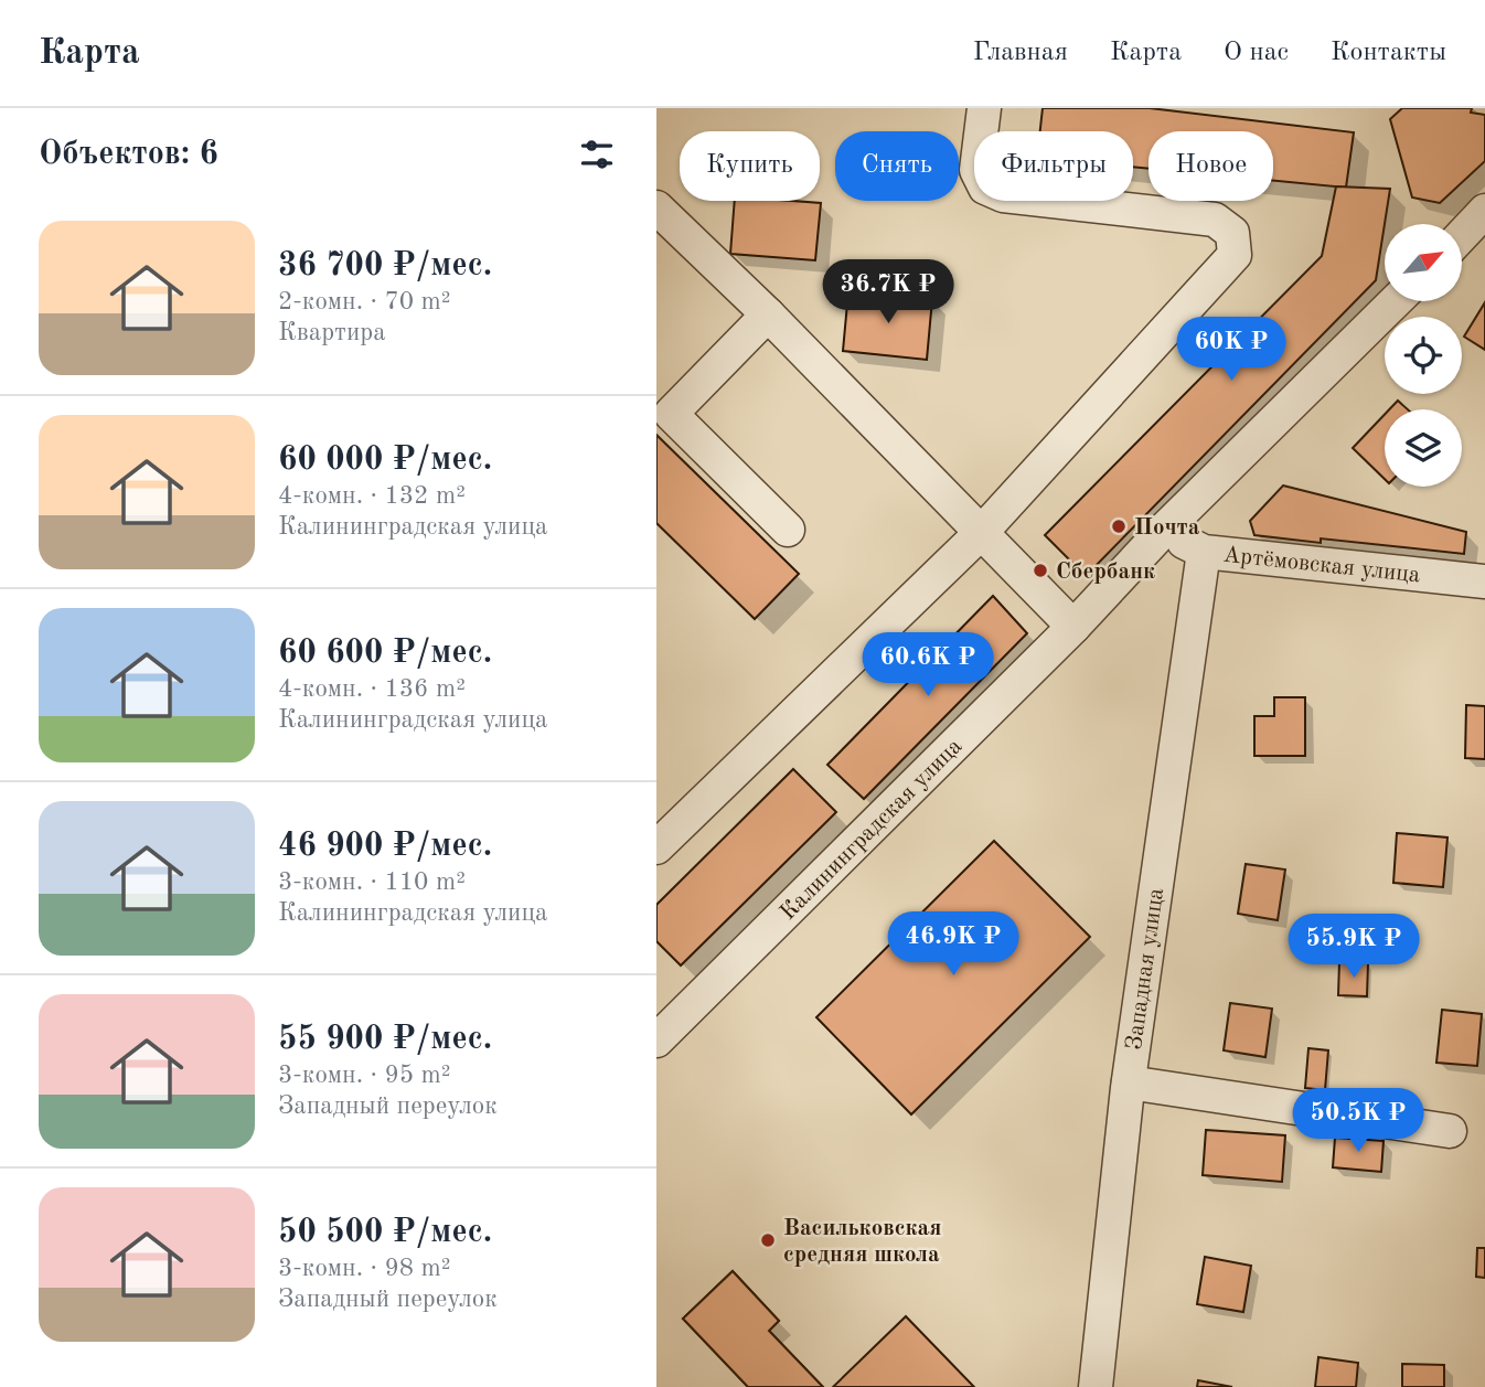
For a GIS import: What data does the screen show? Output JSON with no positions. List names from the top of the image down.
{
  "streets": {
    "street": ["Артёмовская улица", "Калининградская улица", "Западная улица"]
  },
  "crossings": [
    ["Артёмовская улица", "Калининградская улица"],
    ["Артёмовская улица", "Западная улица"]
  ],
  "places": ["Почта", "Сбербанк", "Васильковская средняя школа"],
  "north": "top right",
  "page": {
    "header": "Карта",
    "nav": [
      "Главная",
      "Карта",
      "О нас",
      "Контакты"
    ],
    "heading": "Объектов: 6",
    "chip": [
      "Купить",
      "Снять",
      "Фильтры",
      "Новое"
    ],
    "list": [
      {
        "name": "36 700 ₽/мес.",
        "note": "2-комн. · 70 m² · Квартира"
      },
      {
        "name": "60 000 ₽/мес.",
        "note": "4-комн. · 132 m² · Калининградская улица"
      },
      {
        "name": "60 600 ₽/мес.",
        "note": "4-комн. · 136 m² · Калининградская улица"
      },
      {
        "name": "46 900 ₽/мес.",
        "note": "3-комн. · 110 m² · Калининградская улица"
      },
      {
        "name": "55 900 ₽/мес.",
        "note": "3-комн. · 95 m² · Западный переулок"
      },
      {
        "name": "50 500 ₽/мес.",
        "note": "3-комн. · 98 m² · Западный переулок"
      }
    ],
    "price": [
      "36.7K ₽",
      "60K ₽",
      "60.6K ₽",
      "46.9K ₽",
      "55.9K ₽",
      "50.5K ₽"
    ]
  }
}
